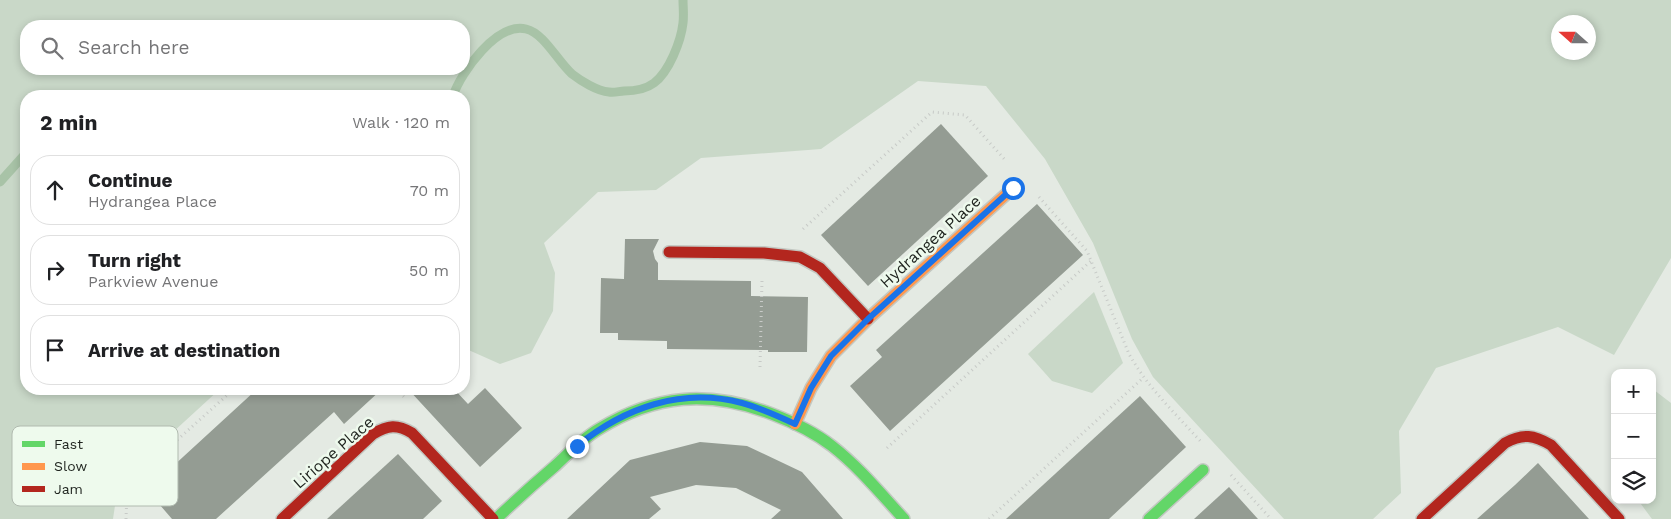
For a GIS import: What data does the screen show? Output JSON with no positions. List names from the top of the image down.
{
  "streets": {
    "street": ["Hydrangea Place", "Liriope Place"]
  },
  "legend": ["Fast", "Slow", "Jam"],
  "north": "left",
  "page": {
    "search": "Search here",
    "heading": ["2 min", "Walk · 120 m"],
    "list": [
      ["Continue", "Hydrangea Place", "70 m"],
      ["Turn right", "Parkview Avenue", "50 m"],
      "Arrive at destination"
    ],
    "map_buttons": ["+", "−"]
  }
}
